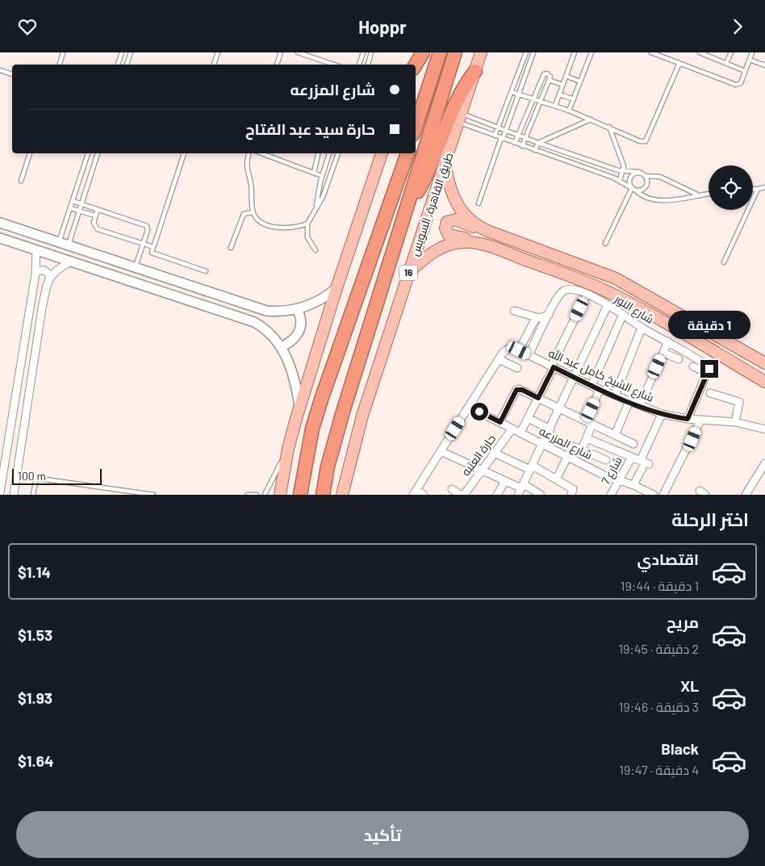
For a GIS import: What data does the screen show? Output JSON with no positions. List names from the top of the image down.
{
  "streets": {
    "highway": ["طريق القاهرة, السويس", "16"],
    "street": [
      "شارع النور",
      "شارع الشيخ كامل عبد الله",
      "شارع المزرعه",
      "حارة العتبه",
      "شارع 7"
    ]
  },
  "crossings": [
    ["طريق القاهرة, السويس", "16"],
    ["شارع المزرعه", "حارة العتبه"],
    ["شارع المزرعه", "شارع 7"]
  ],
  "scale_bar": "100 m",
  "page": {
    "header": "Hoppr",
    "banner": ["شارع المزرعه", "حارة سيد عبد الفتاح"],
    "bubble": "1 دقيقة",
    "scale": "100 m",
    "heading": "اختر الرحلة",
    "list": [
      {
        "name": "اقتصادي",
        "note": "1 دقيقة · 19:44",
        "value": "$1.14"
      },
      {
        "name": "مريح",
        "note": "2 دقيقة · 19:45",
        "value": "$1.53"
      },
      {
        "name": "XL",
        "note": "3 دقيقة · 19:46",
        "value": "$1.93"
      },
      {
        "name": "Black",
        "note": "4 دقيقة · 19:47",
        "value": "$1.64"
      }
    ],
    "buttons": "تأكيد"
  }
}
